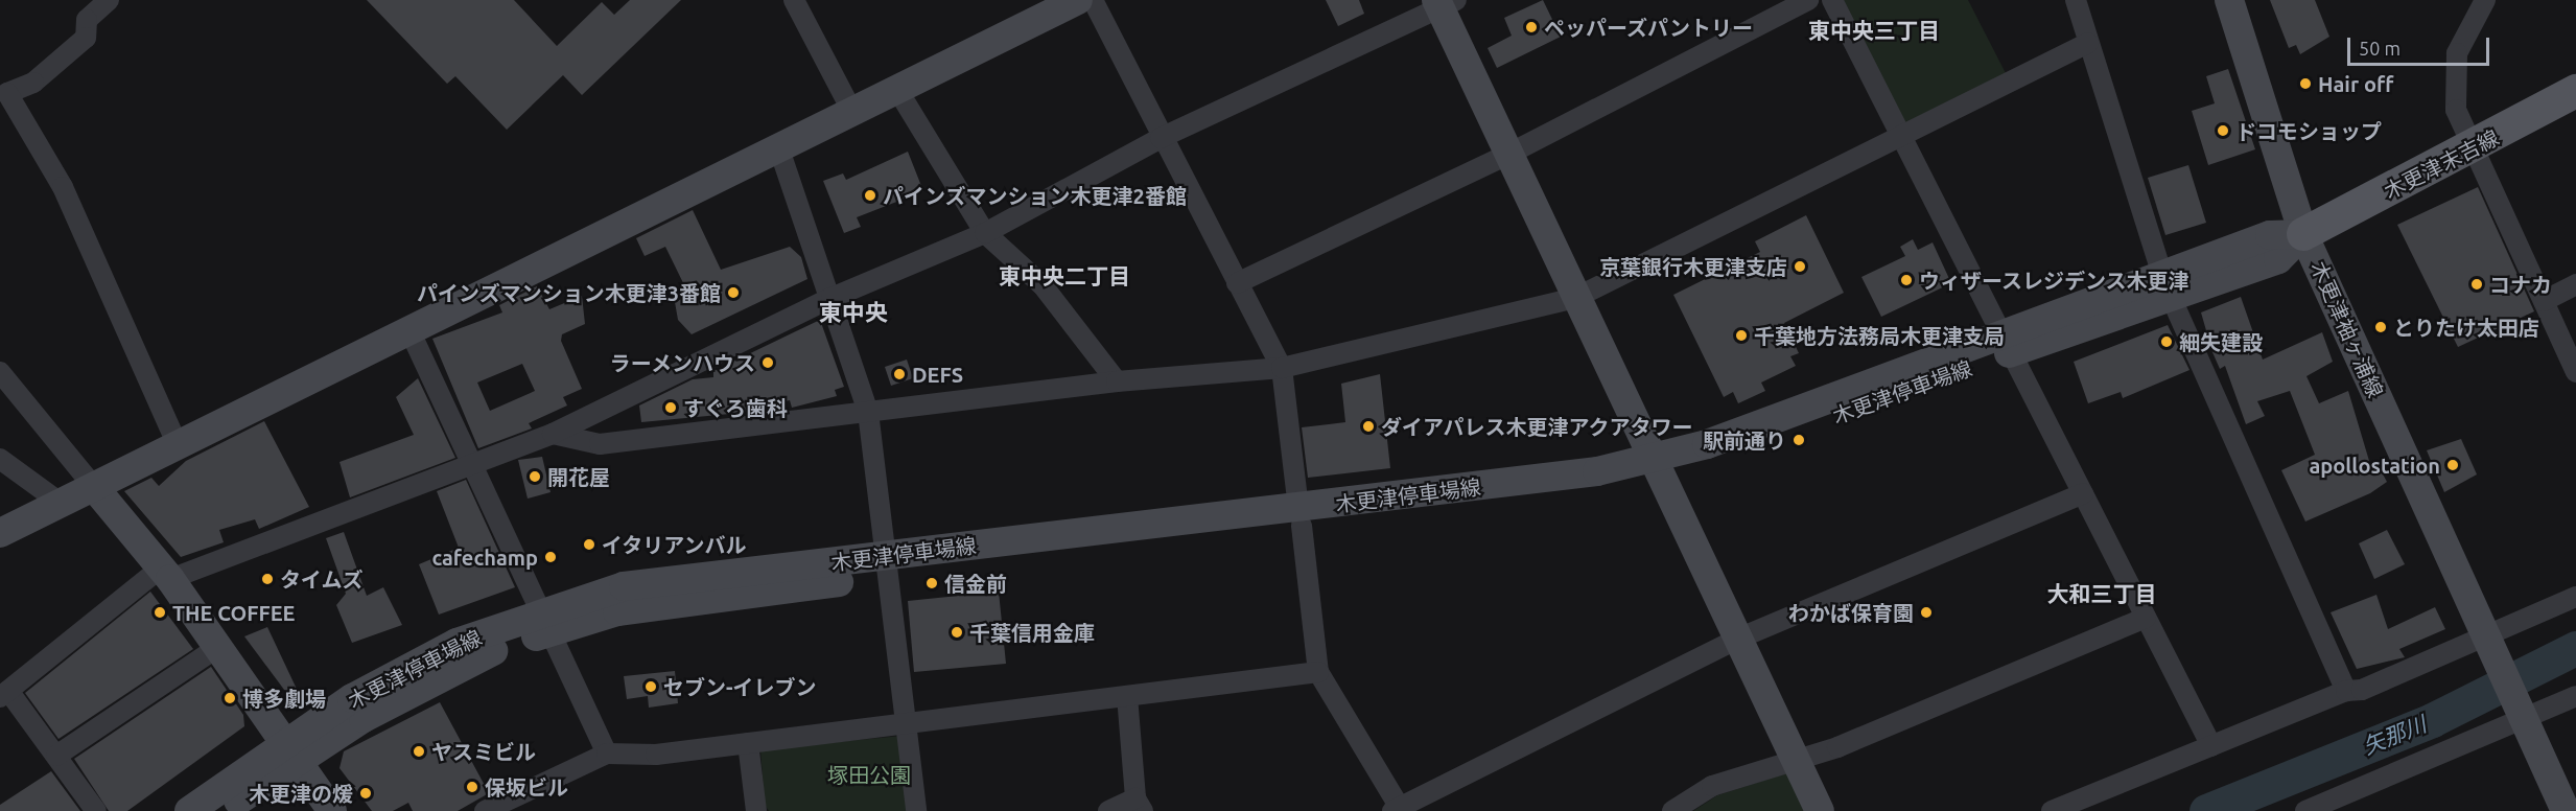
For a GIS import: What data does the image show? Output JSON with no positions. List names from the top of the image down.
{
  "streets": {
    "main road": ["木更津末吉線", "木更津袖ヶ浦線", "木更津停車場線"]
  },
  "crossings": [
    ["木更津末吉線", "木更津袖ヶ浦線"],
    ["木更津末吉線", "木更津停車場線"],
    ["木更津袖ヶ浦線", "木更津停車場線"]
  ],
  "districts": [
    "東中央三丁目",
    "東中央二丁目",
    "東中央",
    "大和三丁目"
  ],
  "water": ["矢那川"],
  "parks": ["塚田公園"],
  "places": [
    "ペッパーズパントリー",
    "Hair off",
    "ドコモショップ",
    "パインズマンション木更津2番館",
    "京葉銀行木更津支店",
    "ウィザースレジデンス木更津",
    "コナカ",
    "パインズマンション木更津3番館",
    "とりたけ太田店",
    "千葉地方法務局木更津支局",
    "細失建設",
    "ラーメンハウス",
    "DEFS",
    "すぐろ歯科",
    "ダイアパレス木更津アクアタワー",
    "駅前通り",
    "apollostation",
    "開花屋",
    "イタリアンバル",
    "cafechamp",
    "タイムズ",
    "信金前",
    "THE COFFEE",
    "わかば保育園",
    "千葉信用金庫",
    "セブン-イレブン",
    "博多劇場",
    "ヤスミビル",
    "保坂ビル",
    "木更津の煖"
  ],
  "scale_bar": "50 m"
}
